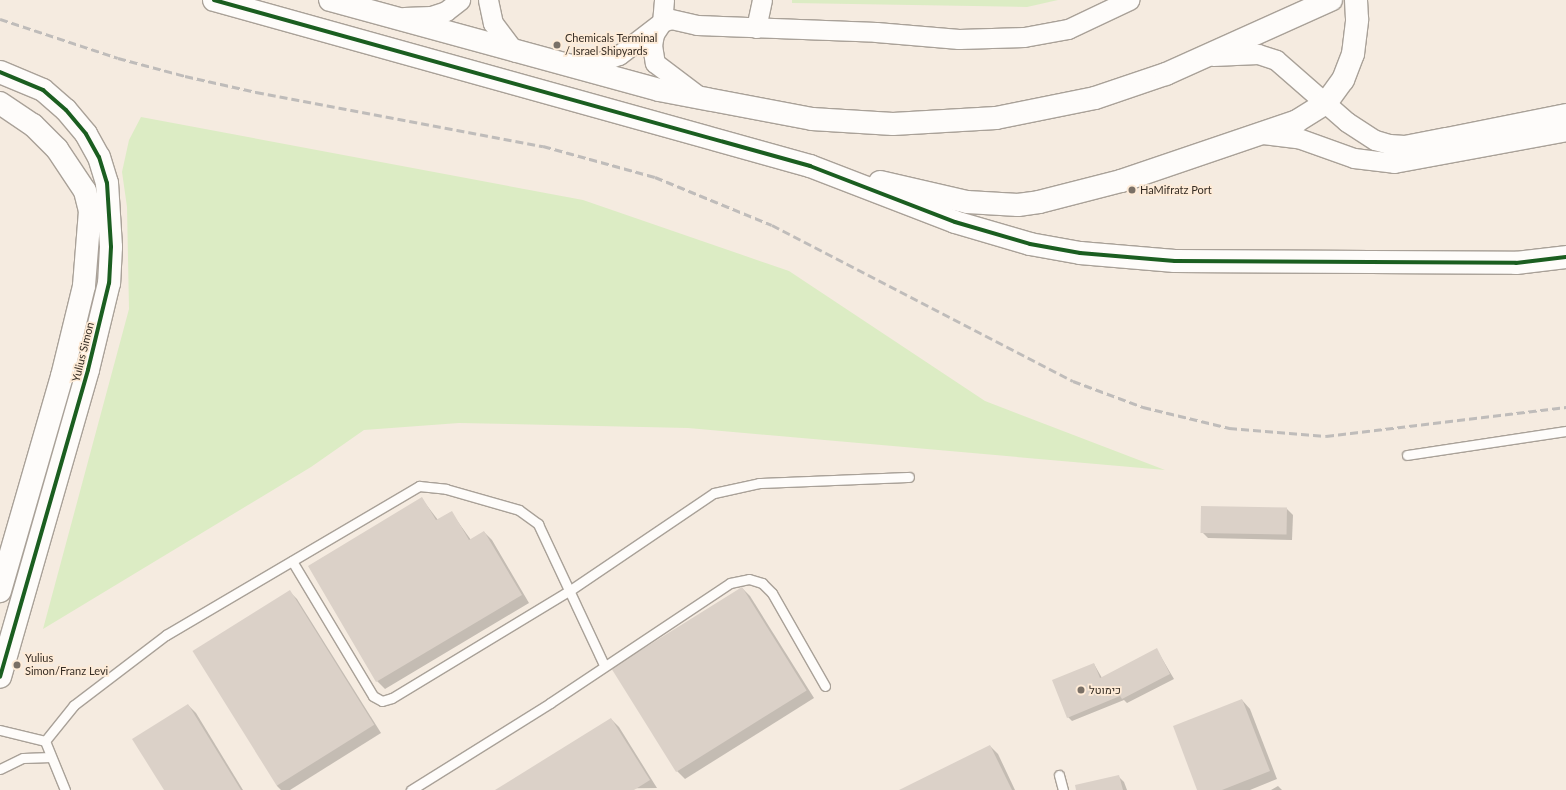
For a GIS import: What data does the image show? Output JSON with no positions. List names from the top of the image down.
{
  "streets": {
    "street": ["Yulius Simon"]
  },
  "places": [
    "Chemicals Terminal / Israel Shipyards",
    "HaMifratz Port",
    "Yulius Simon/Franz Levi",
    "כימוטל"
  ]
}
